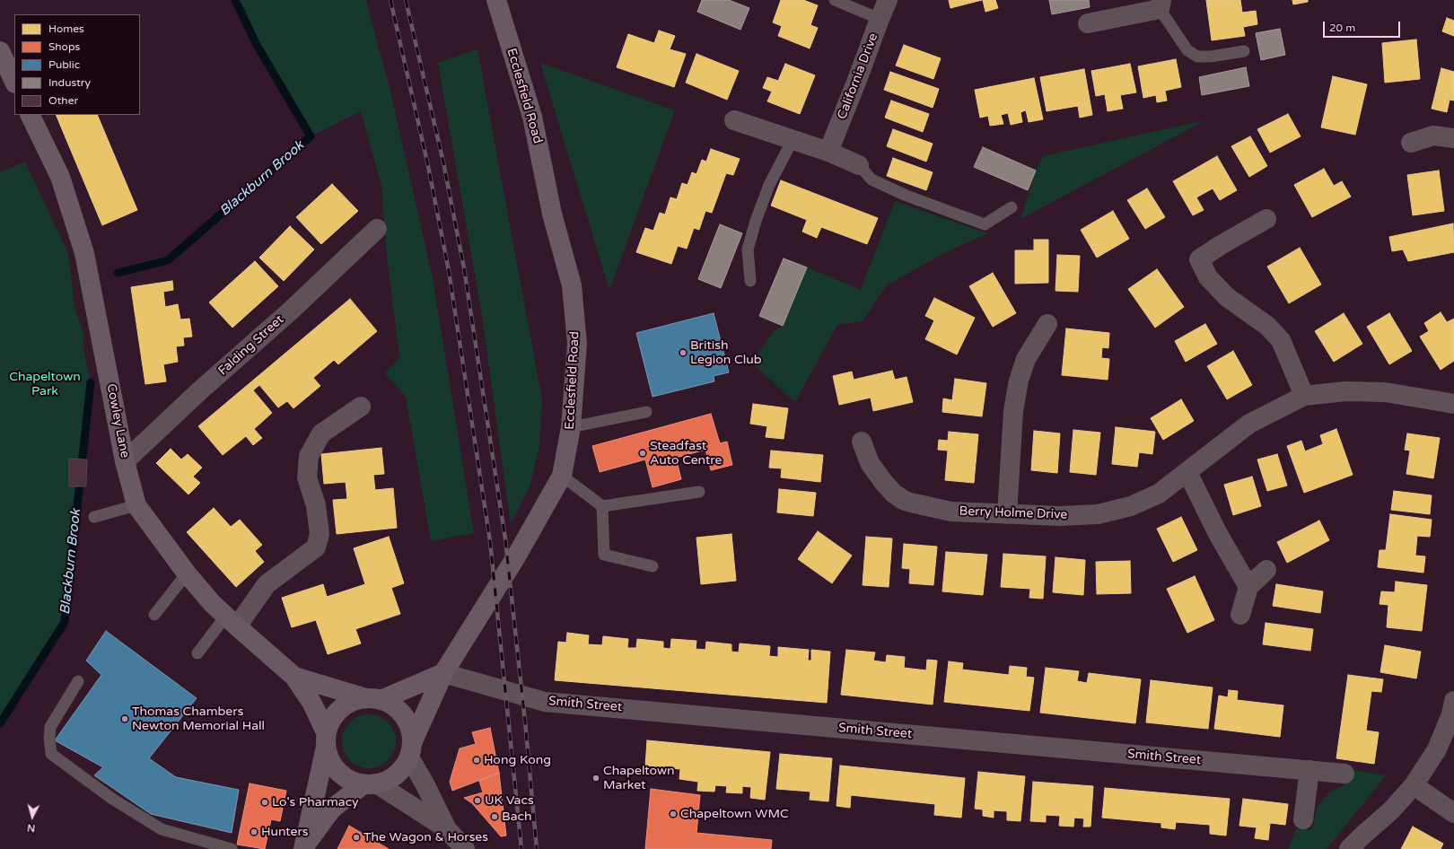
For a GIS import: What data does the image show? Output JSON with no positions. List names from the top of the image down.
{
  "streets": {
    "main road": ["Ecclesfield Road", "Cowley Lane"],
    "street": [
      "California Drive",
      "Falding Street",
      "Berry Holme Drive",
      "Smith Street"
    ]
  },
  "crossings": [
    ["Ecclesfield Road", "Cowley Lane"],
    ["Ecclesfield Road", "Smith Street"],
    ["Falding Street", "Cowley Lane"]
  ],
  "water": ["Blackburn Brook"],
  "parks": ["Chapeltown Park"],
  "places": [
    "British Legion Club",
    "Steadfast Auto Centre",
    "Thomas Chambers Newton Memorial Hall",
    "Hong Kong",
    "Chapeltown Market",
    "UK Vacs",
    "Lo's Pharmacy",
    "Chapeltown WMC",
    "Bach",
    "Hunters",
    "The Wagon & Horses"
  ],
  "legend": [
    "Homes",
    "Shops",
    "Public",
    "Industry",
    "Other"
  ],
  "scale_bar": "20 m",
  "north": "bottom"
}
